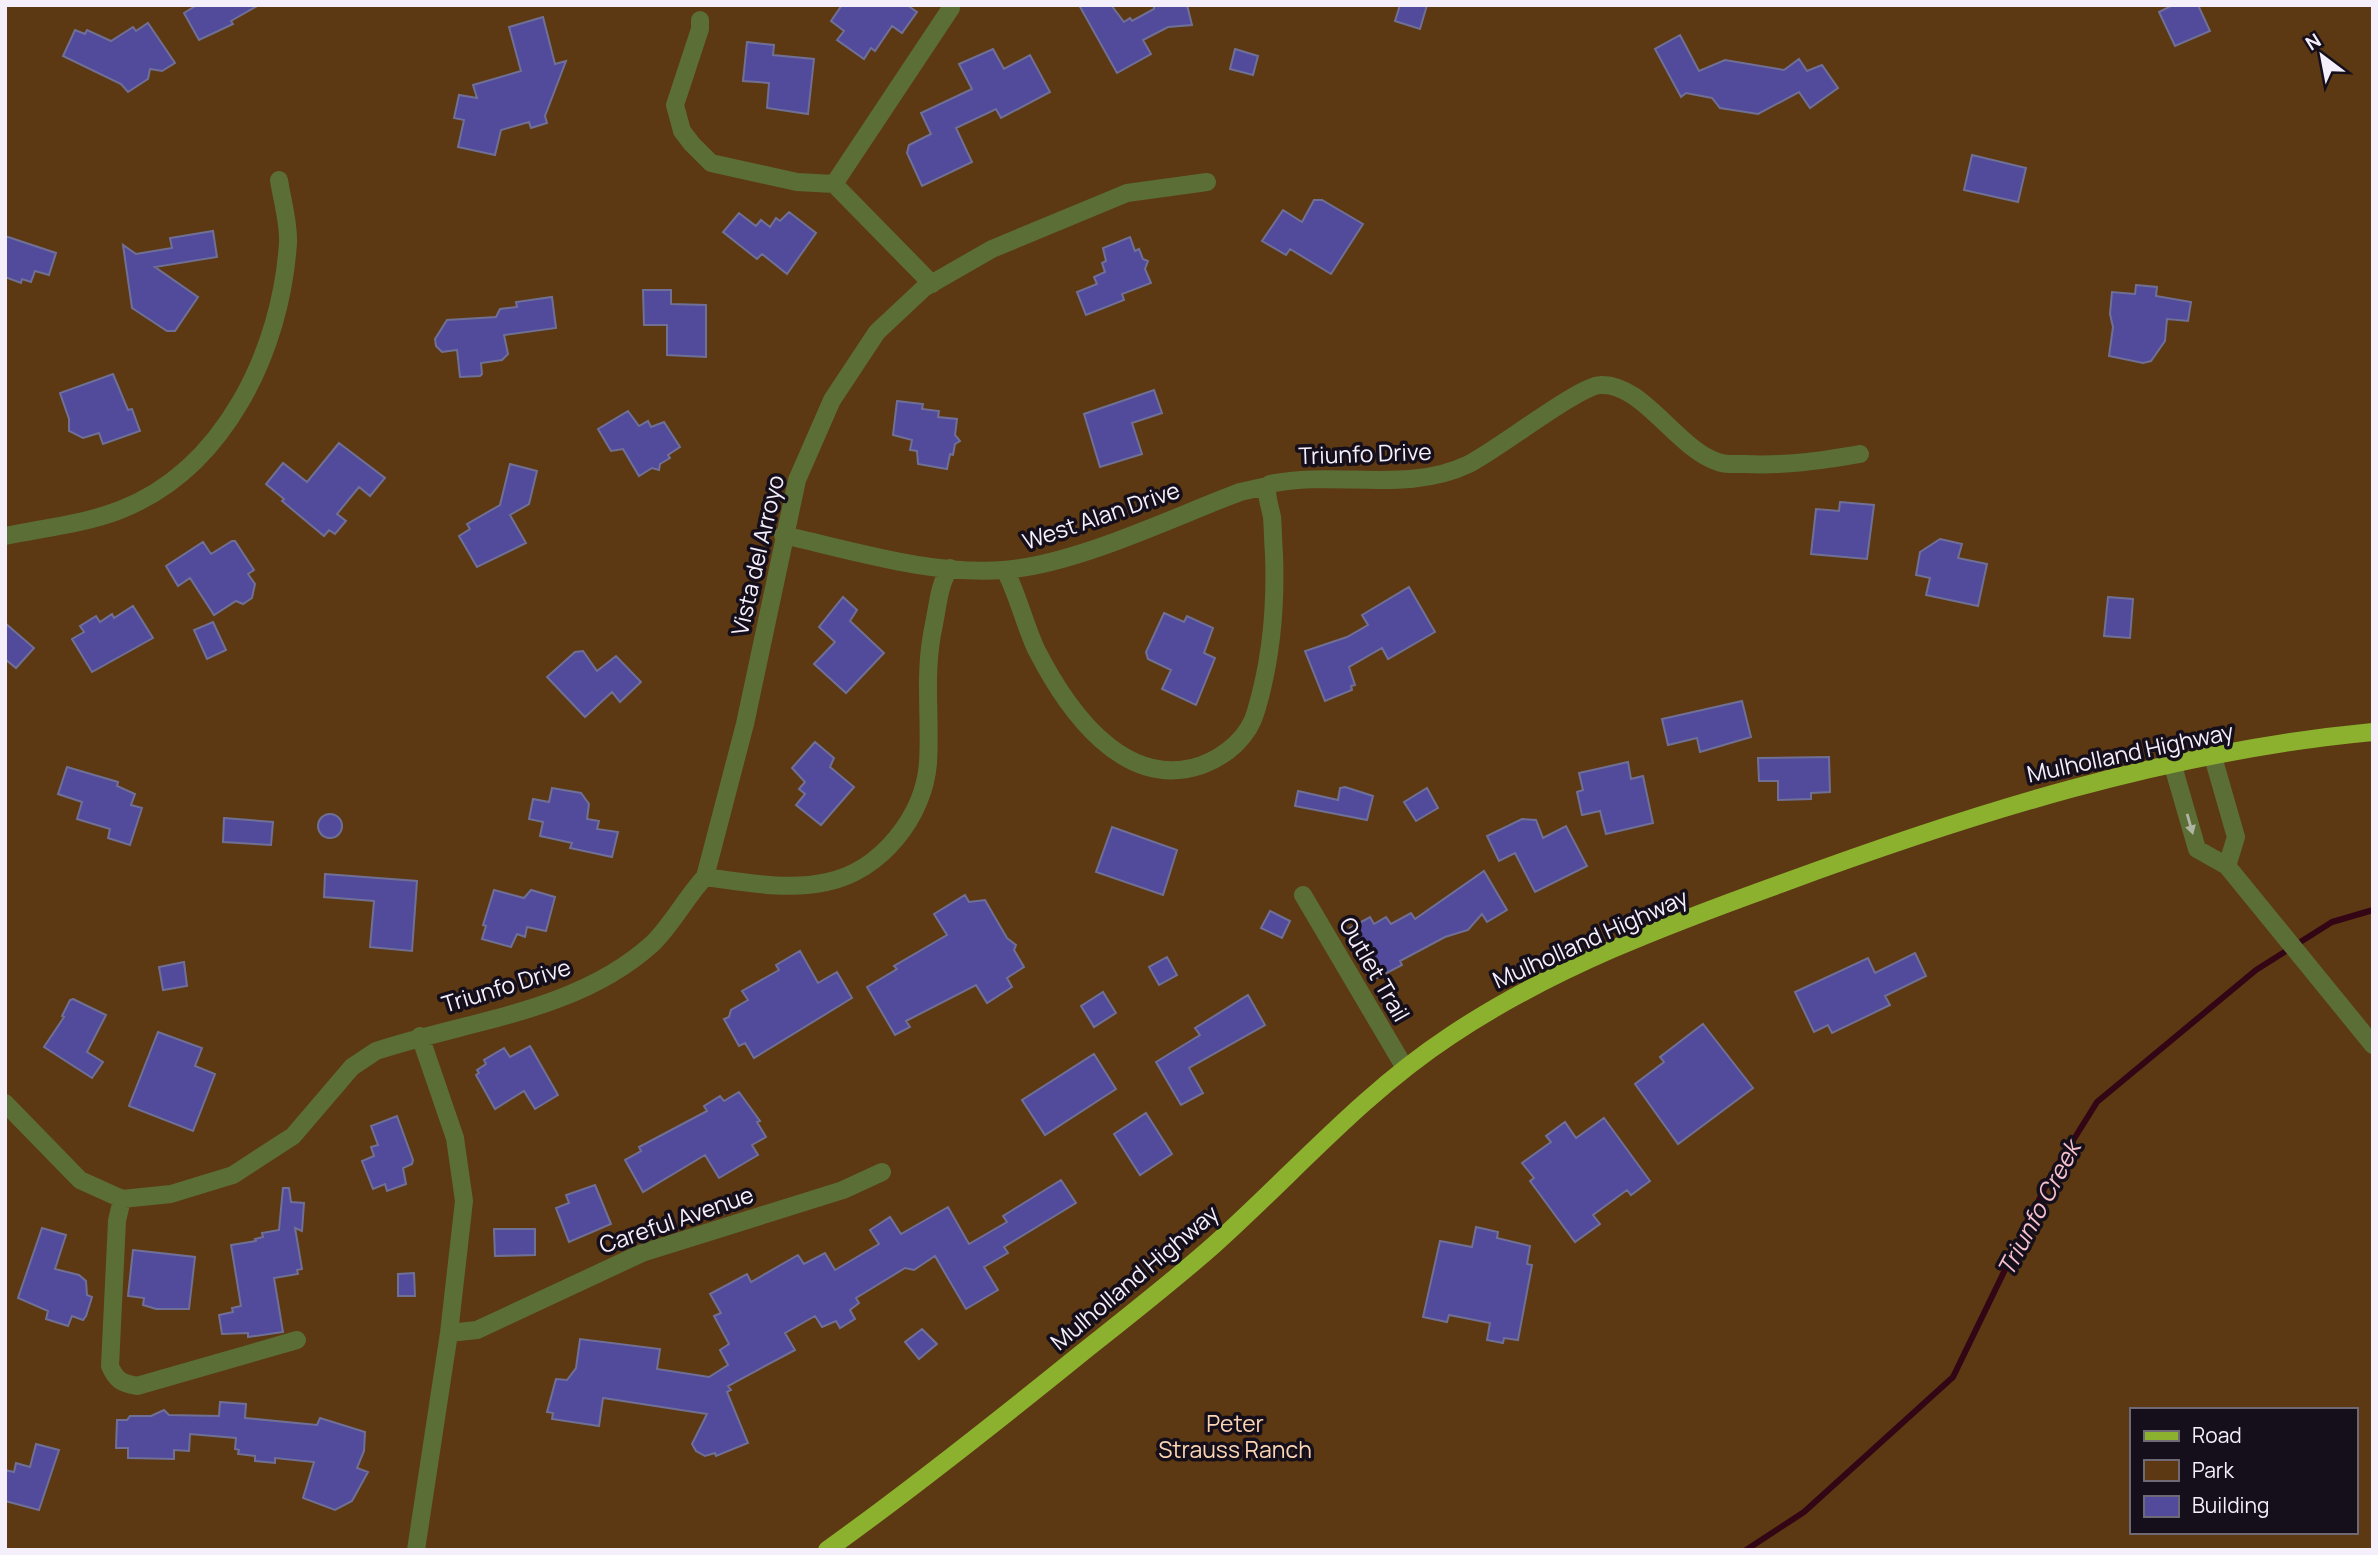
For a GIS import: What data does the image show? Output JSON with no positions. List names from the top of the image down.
{
  "streets": {
    "main road": ["Mulholland Highway"],
    "street": [
      "Triunfo Drive",
      "West Alan Drive",
      "Vista del Arroyo",
      "Outlet Trail",
      "Careful Avenue"
    ]
  },
  "crossings": [
    ["Triunfo Drive", "West Alan Drive"],
    ["Triunfo Drive", "Vista del Arroyo"],
    ["West Alan Drive", "Vista del Arroyo"],
    ["Mulholland Highway", "Outlet Trail"]
  ],
  "water": ["Triunfo Creek"],
  "parks": ["Peter Strauss Ranch"],
  "legend": ["Road", "Park", "Building"],
  "north": "top left"
}
